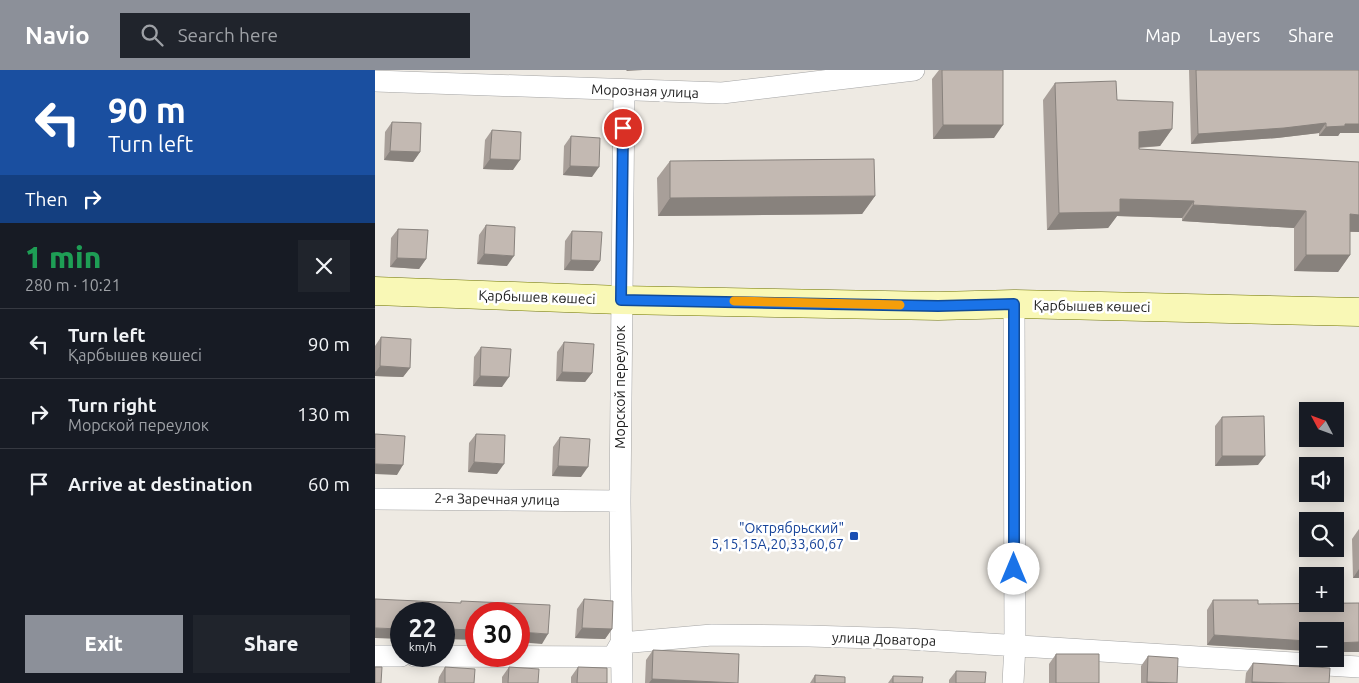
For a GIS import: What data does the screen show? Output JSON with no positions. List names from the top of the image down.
{
  "streets": {
    "main road": ["Қарбышев көшесі"],
    "street": [
      "Морозная улица",
      "Морской переулок",
      "2-я Заречная улица",
      "улица Доватора"
    ]
  },
  "crossings": [
    ["Морозная улица", "Морской переулок"],
    ["Қарбышев көшесі", "Морской переулок"],
    ["Морской переулок", "2-я Заречная улица"],
    ["Морской переулок", "улица Доватора"]
  ],
  "places": {
    "transit": ["\"Октрябрьский\" 5,15,15А,20,33,60,67"]
  },
  "north": "top left",
  "page": {
    "header": "Navio",
    "search": "Search here",
    "nav": ["Map", "Layers", "Share"],
    "turn": ["90 m", "Turn left"],
    "then": "Then",
    "heading": ["1 min", "280 m · 10:21"],
    "list": [
      {
        "name": "Turn left",
        "note": "Қарбышев көшесі",
        "value": "90 m"
      },
      {
        "name": "Turn right",
        "note": "Морской переулок",
        "value": "130 m"
      },
      {
        "name": "Arrive at destination",
        "value": "60 m"
      }
    ],
    "map_buttons": ["+", "−"],
    "speed": "22 km/h",
    "limit": "30",
    "buttons": ["Exit", "Share"]
  }
}
